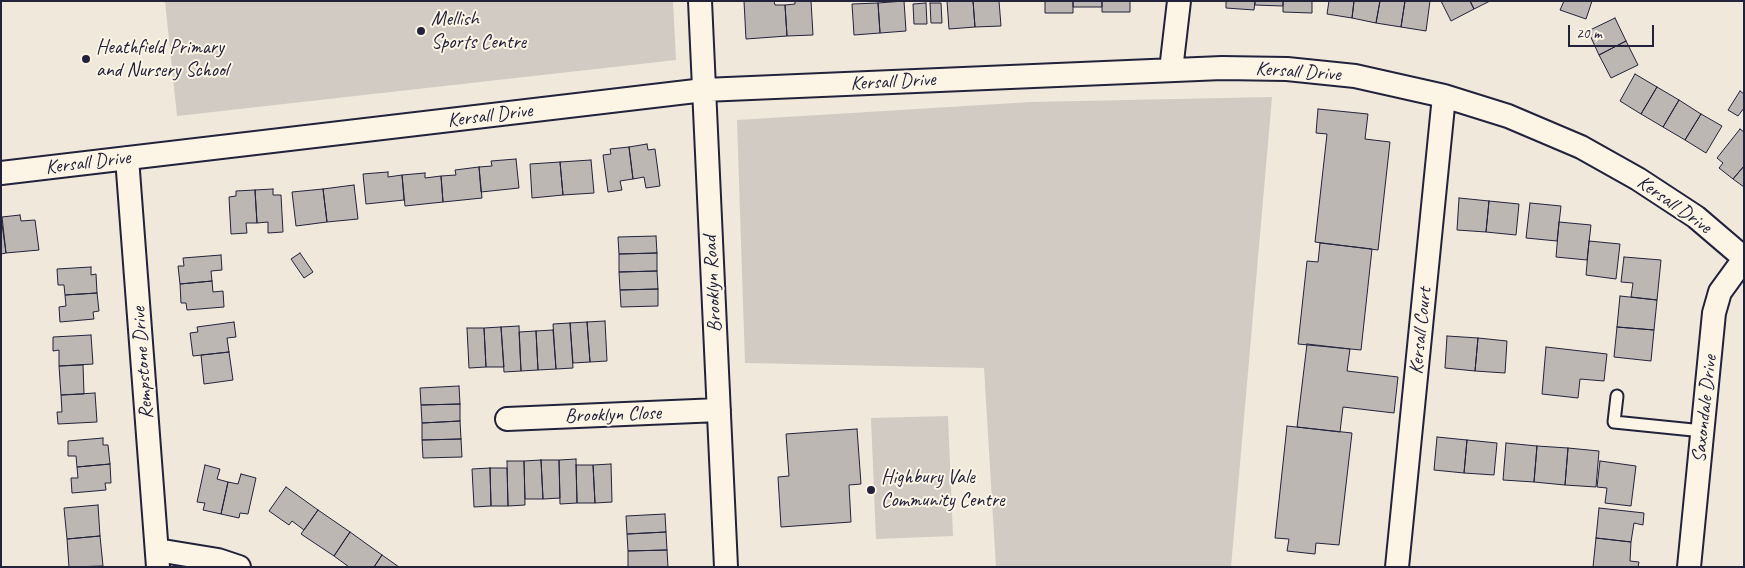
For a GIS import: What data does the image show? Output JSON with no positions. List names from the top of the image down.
{
  "streets": {
    "street": [
      "Kersall Drive",
      "Brooklyn Road",
      "Kersall Court",
      "Rempstone Drive",
      "Saxondale Drive",
      "Brooklyn Close"
    ]
  },
  "crossings": [
    ["Kersall Drive", "Brooklyn Road"],
    ["Kersall Drive", "Kersall Court"],
    ["Kersall Drive", "Rempstone Drive"],
    ["Kersall Drive", "Saxondale Drive"],
    ["Brooklyn Road", "Brooklyn Close"]
  ],
  "places": ["Mellish Sports Centre", "Heathfield Primary and Nursery School", "Highbury Vale Community Centre"],
  "scale_bar": "20 m"
}
